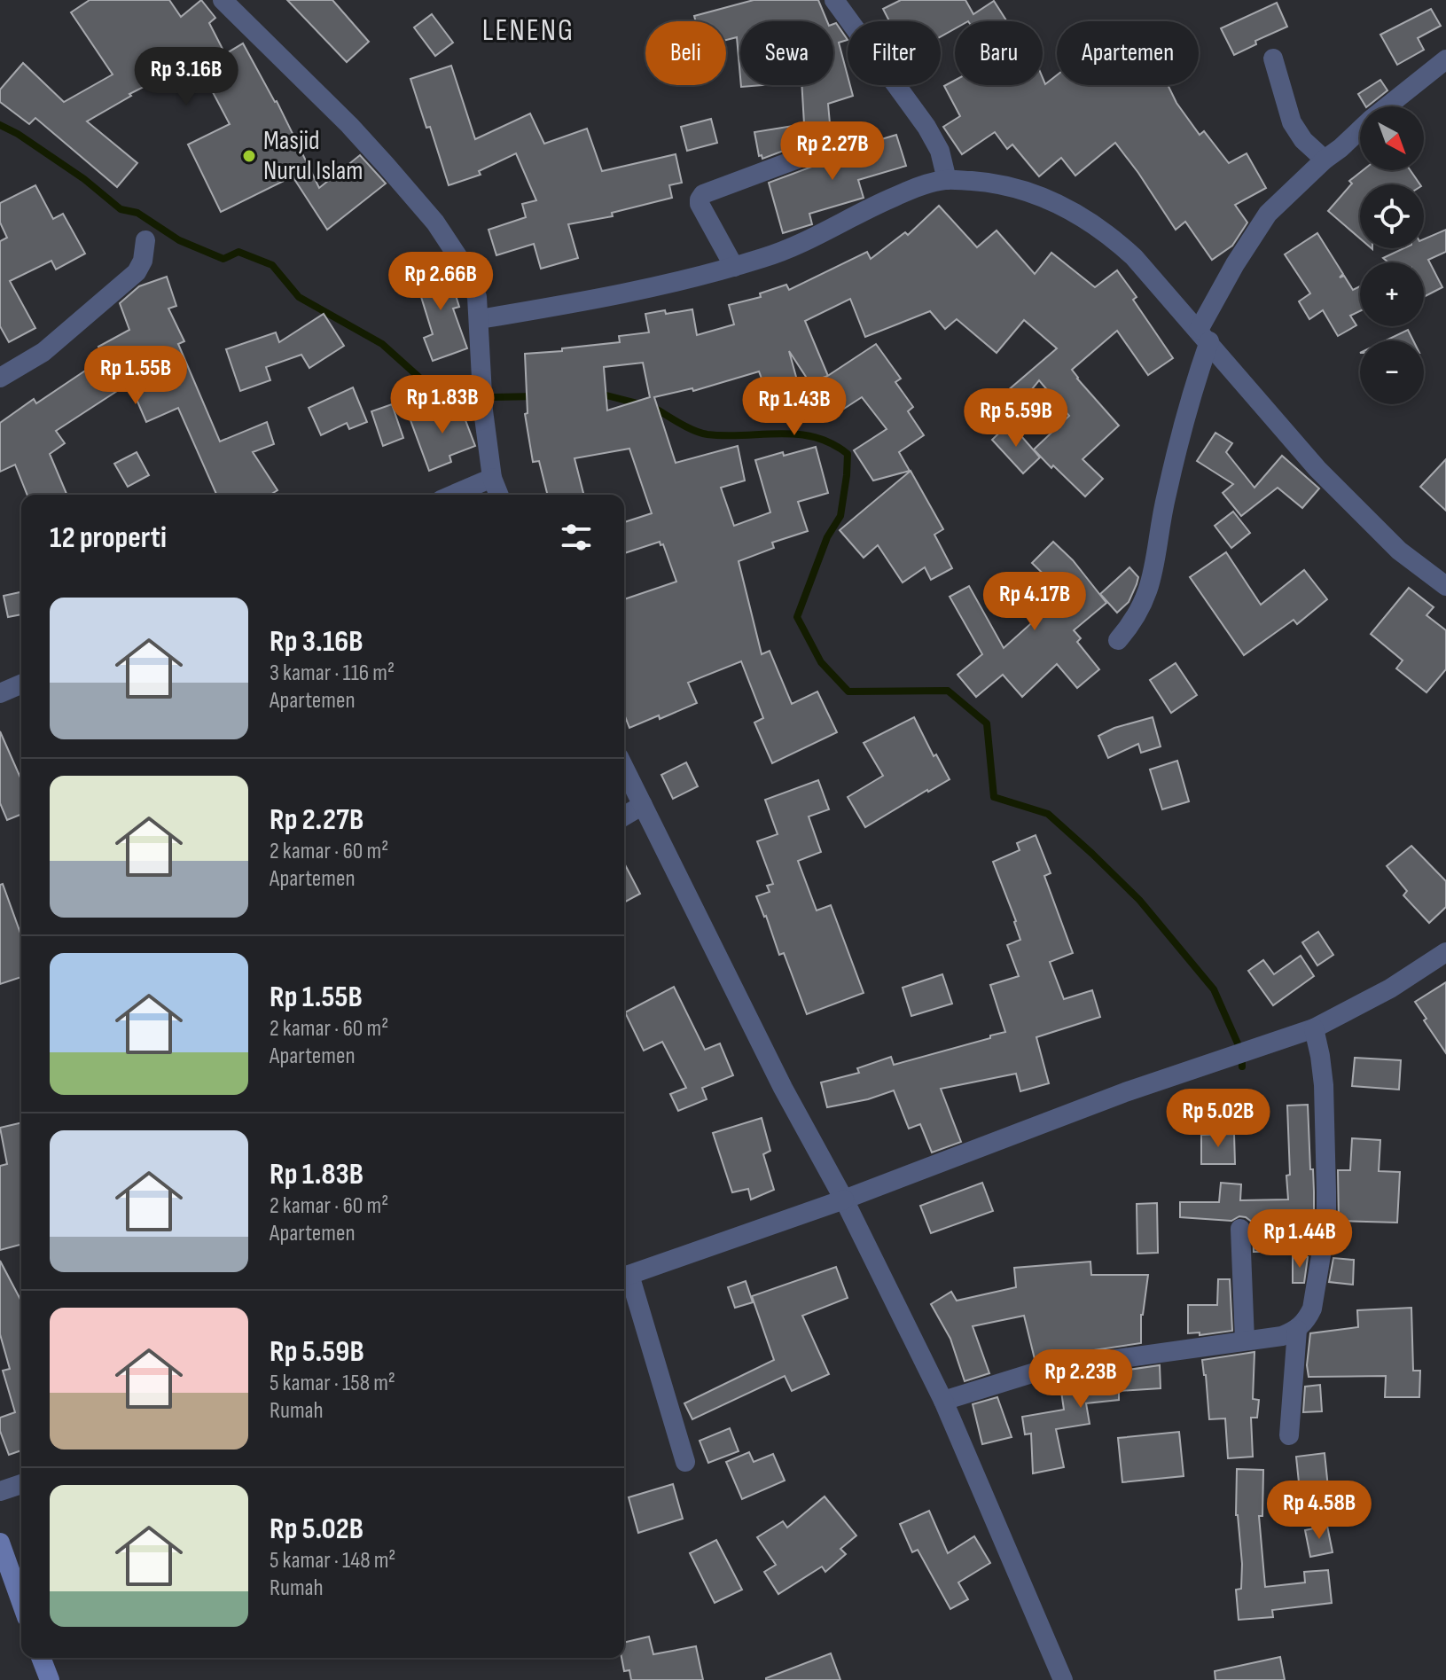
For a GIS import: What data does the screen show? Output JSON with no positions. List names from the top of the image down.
{
  "districts": ["LENENG"],
  "places": ["Masjid Nurul Islam"],
  "north": "bottom right",
  "page": {
    "chip": [
      "Beli",
      "Sewa",
      "Filter",
      "Baru",
      "Apartemen"
    ],
    "price": [
      "Rp 3.16B",
      "Rp 2.27B",
      "Rp 2.66B",
      "Rp 1.55B",
      "Rp 1.83B",
      "Rp 1.43B",
      "Rp 5.59B",
      "Rp 4.17B",
      "Rp 5.02B",
      "Rp 1.44B",
      "Rp 2.23B",
      "Rp 4.58B"
    ],
    "map_buttons": ["+", "−"],
    "heading": "12 properti",
    "list": [
      {
        "name": "Rp 3.16B",
        "note": "3 kamar · 116 m² · Apartemen"
      },
      {
        "name": "Rp 2.27B",
        "note": "2 kamar · 60 m² · Apartemen"
      },
      {
        "name": "Rp 1.55B",
        "note": "2 kamar · 60 m² · Apartemen"
      },
      {
        "name": "Rp 1.83B",
        "note": "2 kamar · 60 m² · Apartemen"
      },
      {
        "name": "Rp 5.59B",
        "note": "5 kamar · 158 m² · Rumah"
      },
      {
        "name": "Rp 5.02B",
        "note": "5 kamar · 148 m² · Rumah"
      }
    ]
  }
}
